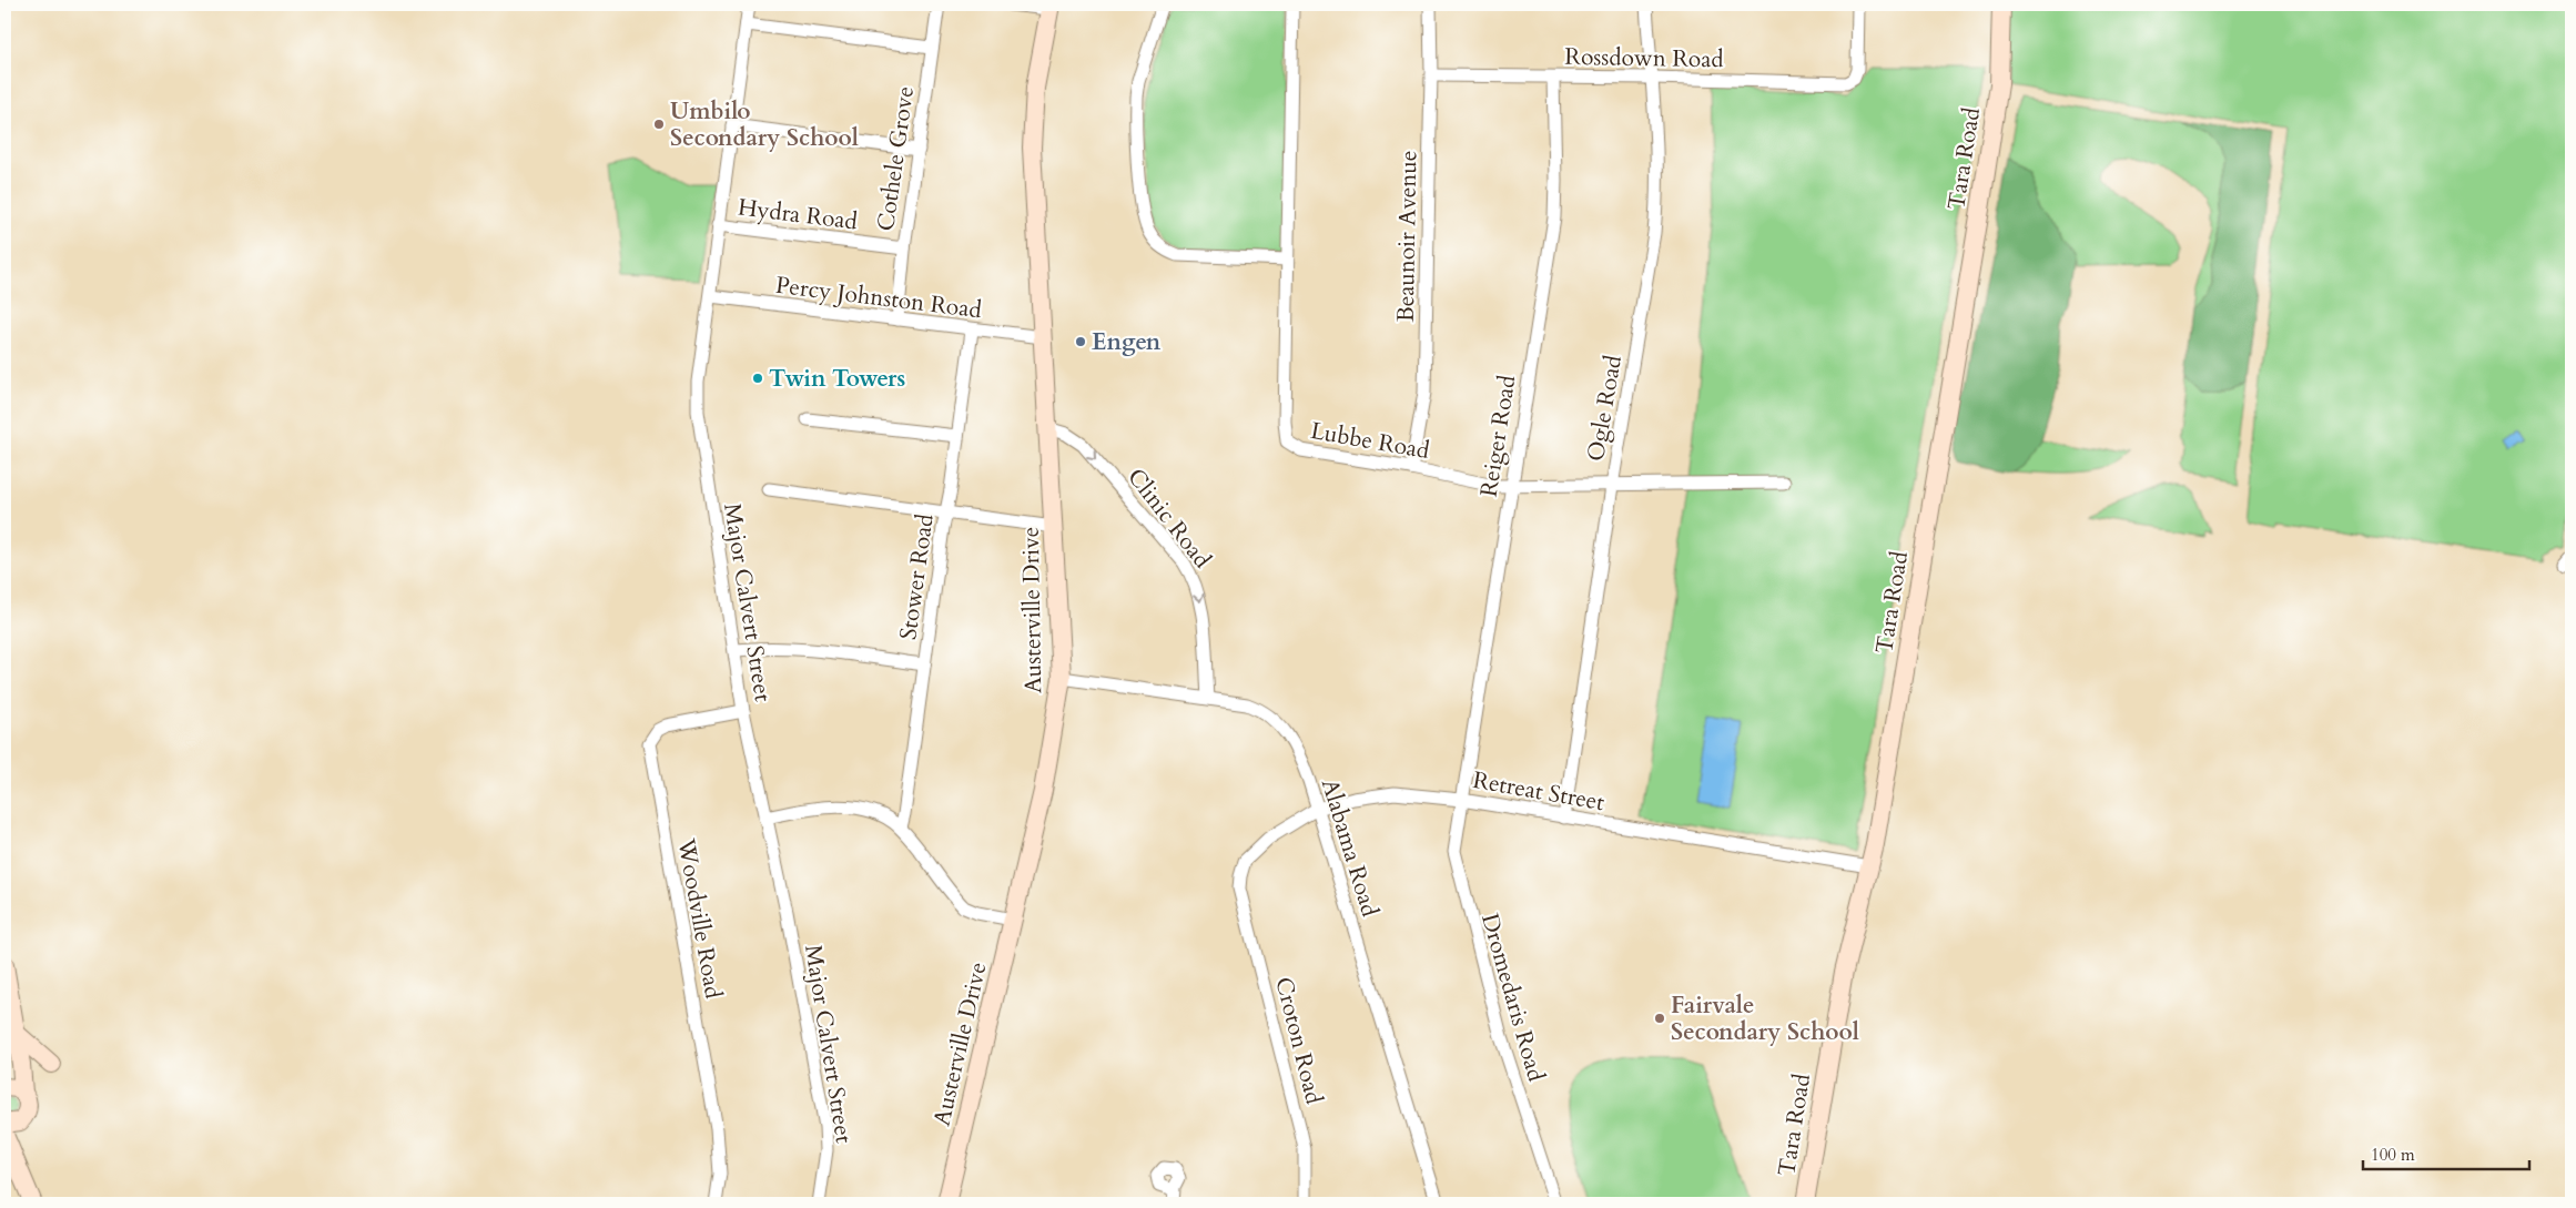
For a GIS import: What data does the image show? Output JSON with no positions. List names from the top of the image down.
{
  "streets": {
    "street": [
      "Rossdown Road",
      "Cothele Grove",
      "Tara Road",
      "Hydra Road",
      "Beaunoir Avenue",
      "Percy Johnston Road",
      "Ogle Road",
      "Reiger Road",
      "Lubbe Road",
      "Clinic Road",
      "Stower Road",
      "Major Calvert Street",
      "Austerville Drive",
      "Retreat Street",
      "Alabama Road",
      "Woodville Road",
      "Dromedaris Road",
      "Croton Road"
    ]
  },
  "crossings": [
    ["Rossdown Road", "Beaunoir Avenue"],
    ["Rossdown Road", "Ogle Road"],
    ["Rossdown Road", "Reiger Road"],
    ["Cothele Grove", "Hydra Road"],
    ["Cothele Grove", "Percy Johnston Road"],
    ["Tara Road", "Retreat Street"],
    ["Hydra Road", "Major Calvert Street"],
    ["Beaunoir Avenue", "Lubbe Road"],
    ["Percy Johnston Road", "Stower Road"],
    ["Percy Johnston Road", "Major Calvert Street"],
    ["Percy Johnston Road", "Austerville Drive"],
    ["Ogle Road", "Lubbe Road"],
    ["Ogle Road", "Retreat Street"],
    ["Reiger Road", "Lubbe Road"],
    ["Reiger Road", "Retreat Street"],
    ["Reiger Road", "Dromedaris Road"],
    ["Clinic Road", "Austerville Drive"],
    ["Clinic Road", "Alabama Road"],
    ["Major Calvert Street", "Woodville Road"],
    ["Austerville Drive", "Alabama Road"],
    ["Retreat Street", "Alabama Road"],
    ["Retreat Street", "Dromedaris Road"],
    ["Retreat Street", "Croton Road"]
  ],
  "one_way": ["Clinic Road"],
  "places": [
    "Umbilo Secondary School",
    "Engen",
    "Twin Towers",
    "Fairvale Secondary School"
  ],
  "scale_bar": "100 m"
}
